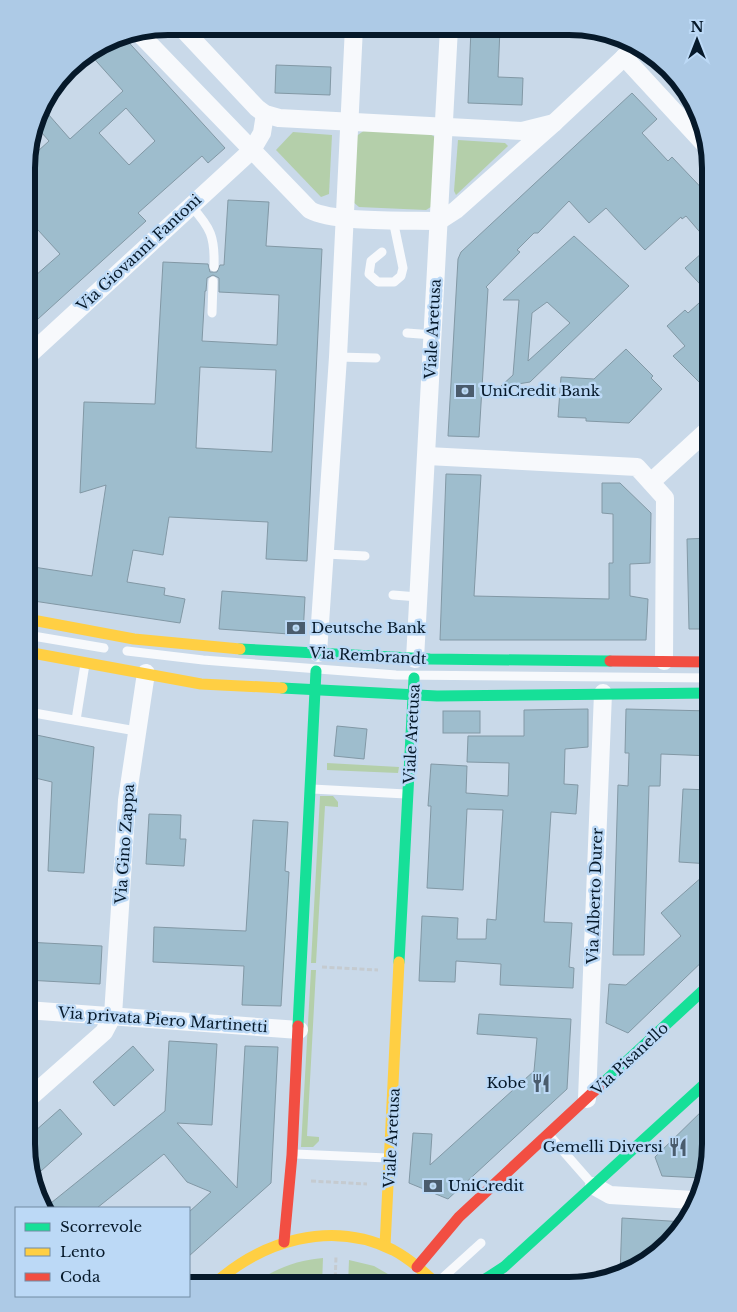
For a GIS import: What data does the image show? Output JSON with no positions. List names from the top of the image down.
{
  "streets": {
    "street": [
      "Via Giovanni Fantoni",
      "Viale Aretusa",
      "Via Rembrandt",
      "Via Gino Zappa",
      "Via Alberto Durer",
      "Via privata Piero Martinetti",
      "Via Pisanello"
    ]
  },
  "crossings": [
    ["Viale Aretusa", "Via Rembrandt"],
    ["Via Gino Zappa", "Via privata Piero Martinetti"],
    ["Via Alberto Durer", "Via Pisanello"]
  ],
  "places": {
    "bank": ["UniCredit Bank", "Deutsche Bank", "UniCredit"],
    "restaurant": ["Kobe", "Gemelli Diversi"]
  },
  "legend": ["Scorrevole", "Lento", "Coda"],
  "north": "top"
}
